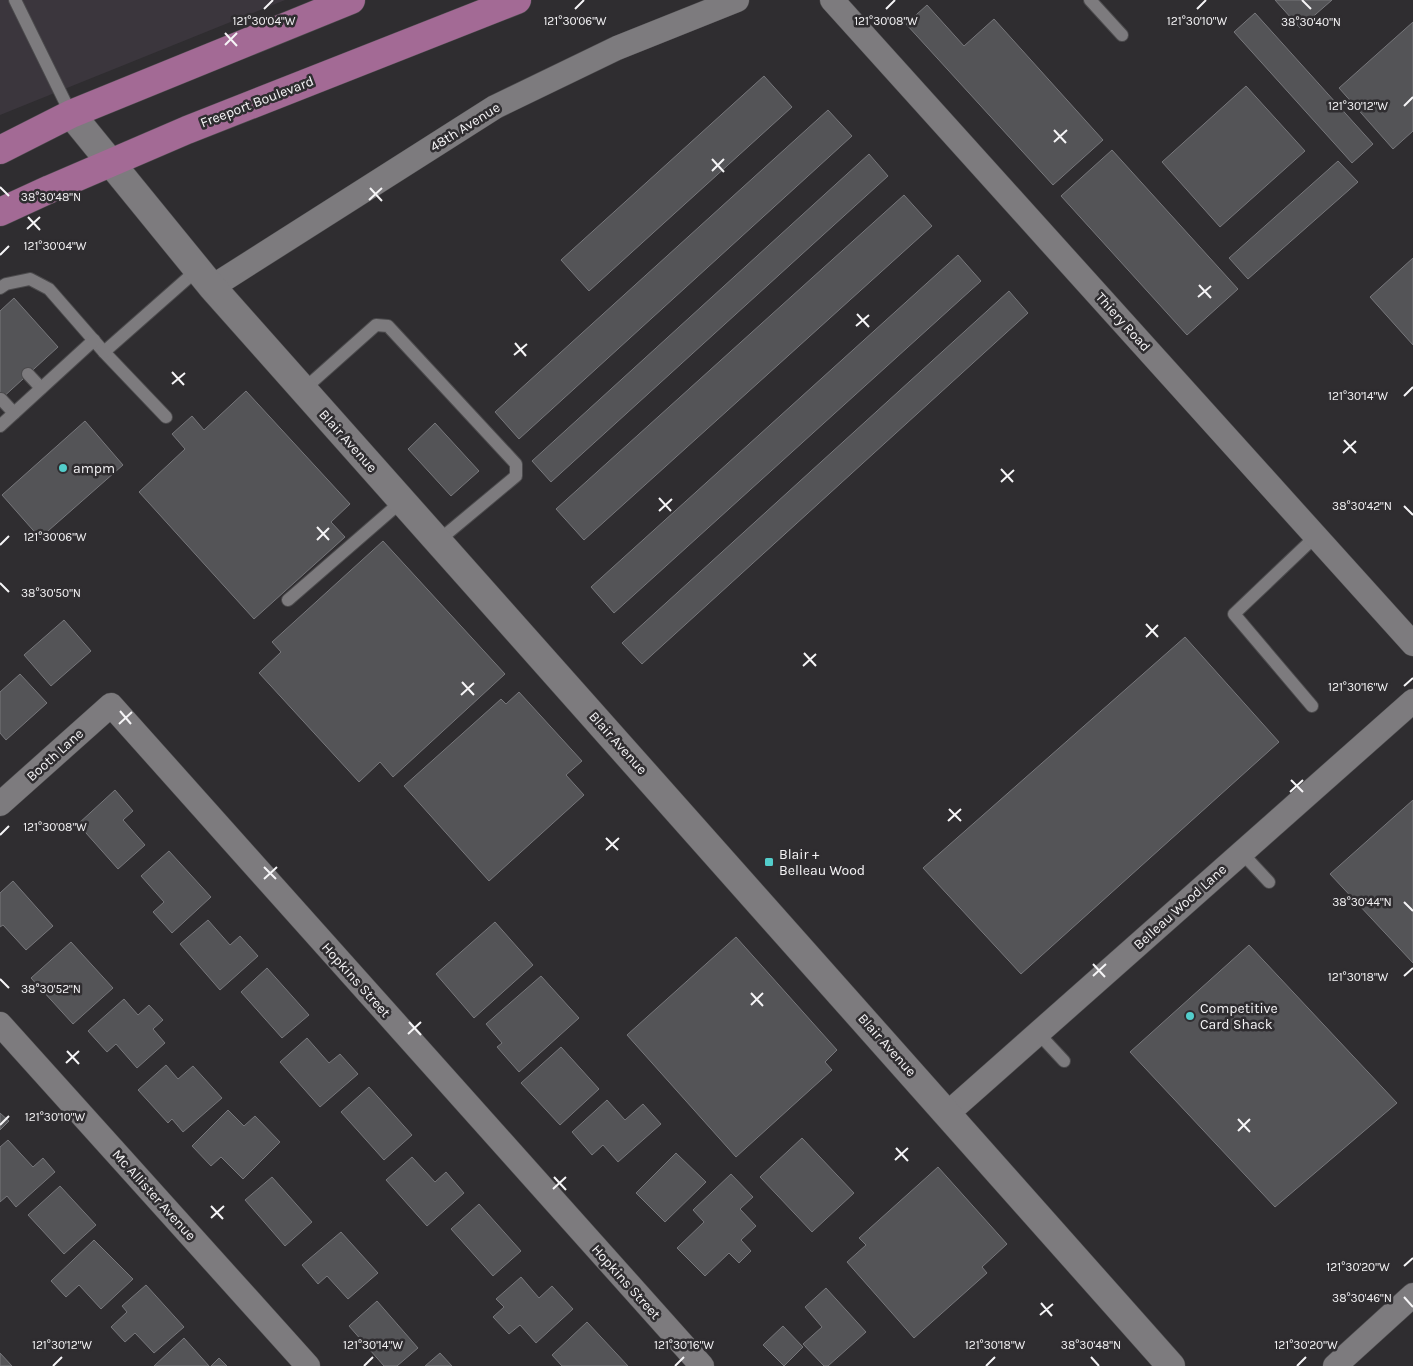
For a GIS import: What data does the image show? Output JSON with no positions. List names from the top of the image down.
{
  "streets": {
    "main road": ["Freeport Boulevard"],
    "street": [
      "48th Avenue",
      "Thiery Road",
      "Blair Avenue",
      "Booth Lane",
      "Belleau Wood Lane",
      "Hopkins Street",
      "Mc Allister Avenue"
    ]
  },
  "crossings": [
    ["Freeport Boulevard", "Blair Avenue"],
    ["48th Avenue", "Blair Avenue"],
    ["Blair Avenue", "Belleau Wood Lane"],
    ["Booth Lane", "Hopkins Street"]
  ],
  "places": {
    "other": ["ampm", "Competitive Card Shack"],
    "transit": ["Blair + Belleau Wood"]
  },
  "coordinates": [
    "121°30'04\"W",
    "121°30'06\"W",
    "121°30'08\"W",
    "121°30'10\"W",
    "38°30'40\"N",
    "121°30'12\"W",
    "38°30'48\"N",
    "121°30'14\"W",
    "38°30'42\"N",
    "38°30'50\"N",
    "121°30'16\"W",
    "38°30'44\"N",
    "121°30'18\"W",
    "38°30'52\"N",
    "121°30'20\"W",
    "38°30'46\"N"
  ]
}
